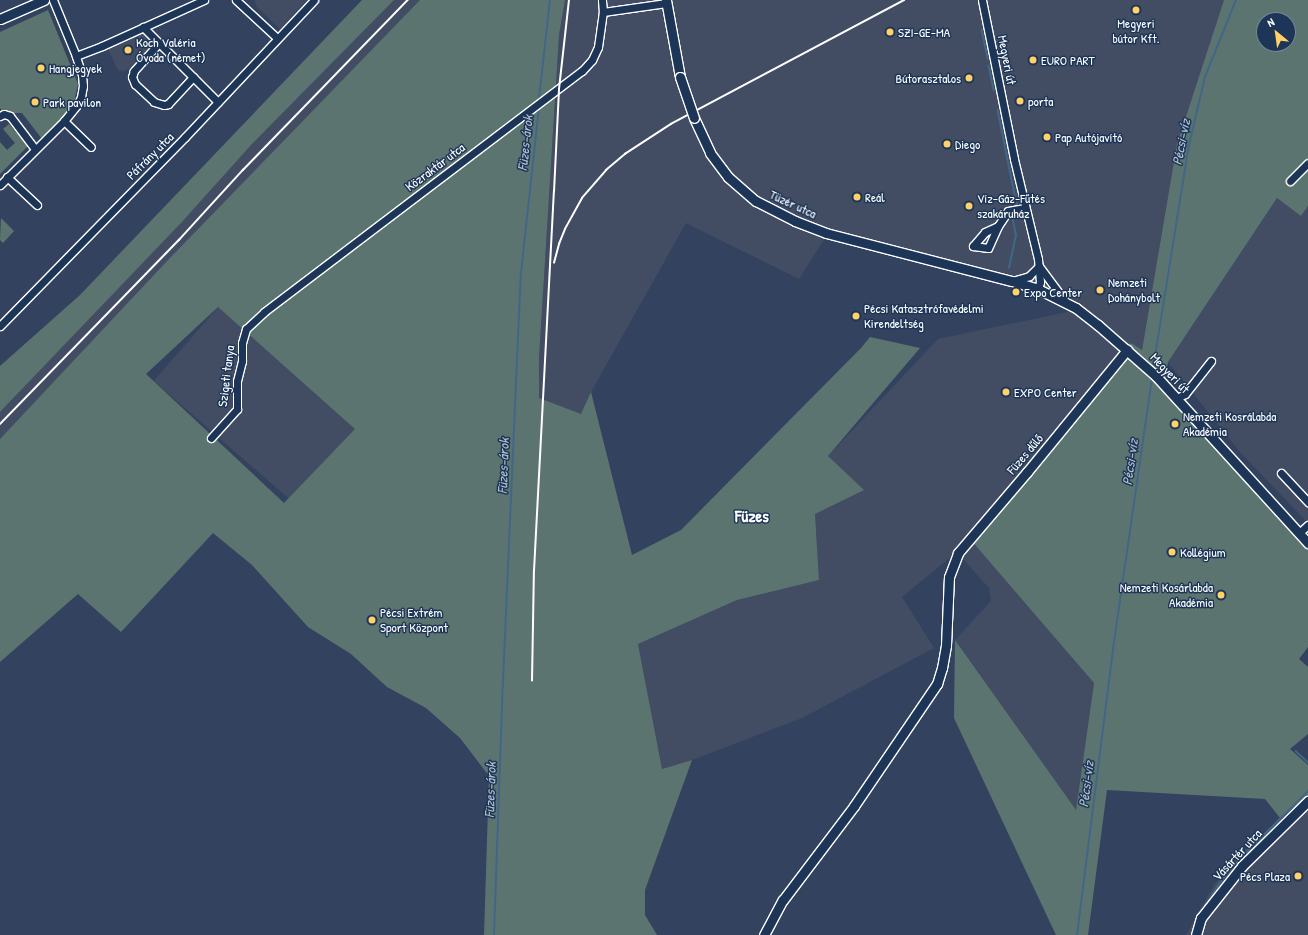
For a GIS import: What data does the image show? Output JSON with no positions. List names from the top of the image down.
{
  "streets": {
    "street": [
      "Megyeri út",
      "Páfrány utca",
      "Közraktár utca",
      "Tüzér utca",
      "Szigeti tanya",
      "Füzes dűlő",
      "Vásártér utca"
    ]
  },
  "crossings": [
    ["Megyeri út", "Tüzér utca"],
    ["Megyeri út", "Füzes dűlő"],
    ["Közraktár utca", "Szigeti tanya"]
  ],
  "districts": ["Füzes"],
  "water": ["Pécsi-víz", "Füzes-árok"],
  "places": [
    "Megyeri bútor Kft.",
    "SZI-GE-MA",
    "Koch Valéria Óvoda (német)",
    "EURO PART",
    "Hangjegyek",
    "Bútorasztalos",
    "porta",
    "Park pavilon",
    "Pap Autójavító",
    "Diego",
    "Reál",
    "Víz-Gáz-Fűtés szakáruház",
    "Nemzeti Dohánybolt",
    "Expo Center",
    "Pécsi Katasztrófavédelmi Kirendeltség",
    "EXPO Center",
    "Nemzeti Kosrálabda Akadémia",
    "Kollégium",
    "Nemzeti Kosárlabda Akadémia",
    "Pécsi Extrém Sport Központ",
    "Pécs Plaza"
  ],
  "north": "top left"
}
